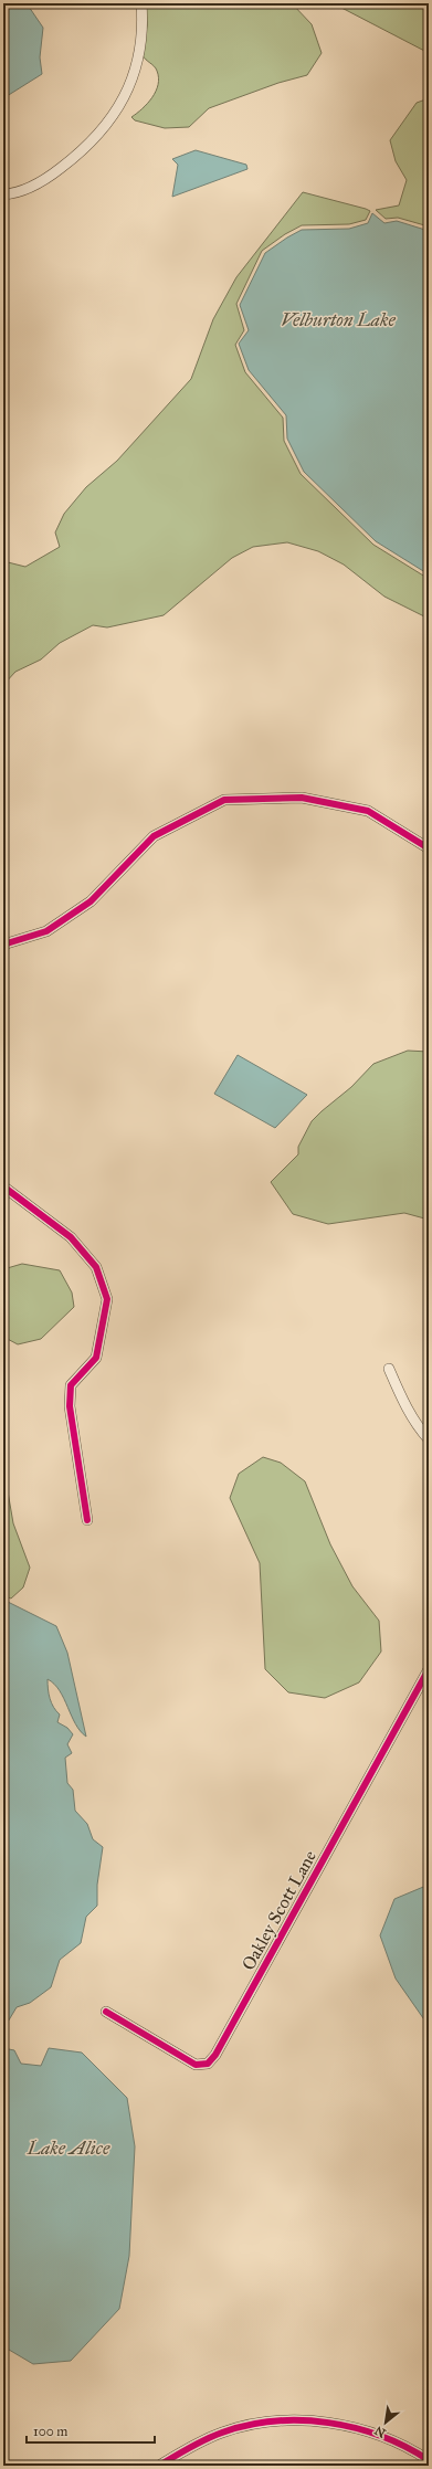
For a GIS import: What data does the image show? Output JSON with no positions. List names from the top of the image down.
{
  "streets": {
    "street": ["Oakley Scott Lane"]
  },
  "water": ["Velburton Lake", "Lake Alice"],
  "scale_bar": "100 m",
  "north": "bottom left"
}
